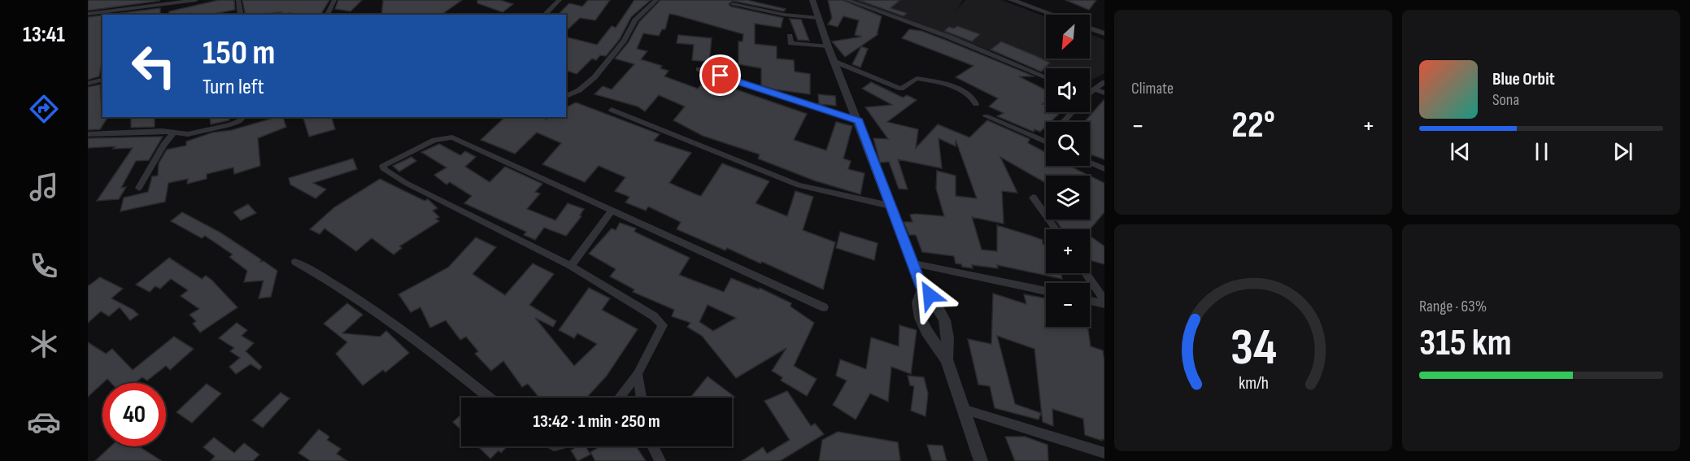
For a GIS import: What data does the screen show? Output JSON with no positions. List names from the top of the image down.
{
  "north": "bottom left",
  "page": {
    "tabs": "13:41",
    "tile": [
      "Climate",
      ["Range · 63%", "315 km"]
    ],
    "map_buttons": ["+", "−"],
    "turn": ["150 m", "Turn left"],
    "song": ["Blue Orbit", "Sona"],
    "heat": ["−", "22°", "+"],
    "limit": "40",
    "trip": "13:42 · 1 min · 250 m",
    "gauge": ["34", "km/h"]
  }
}
